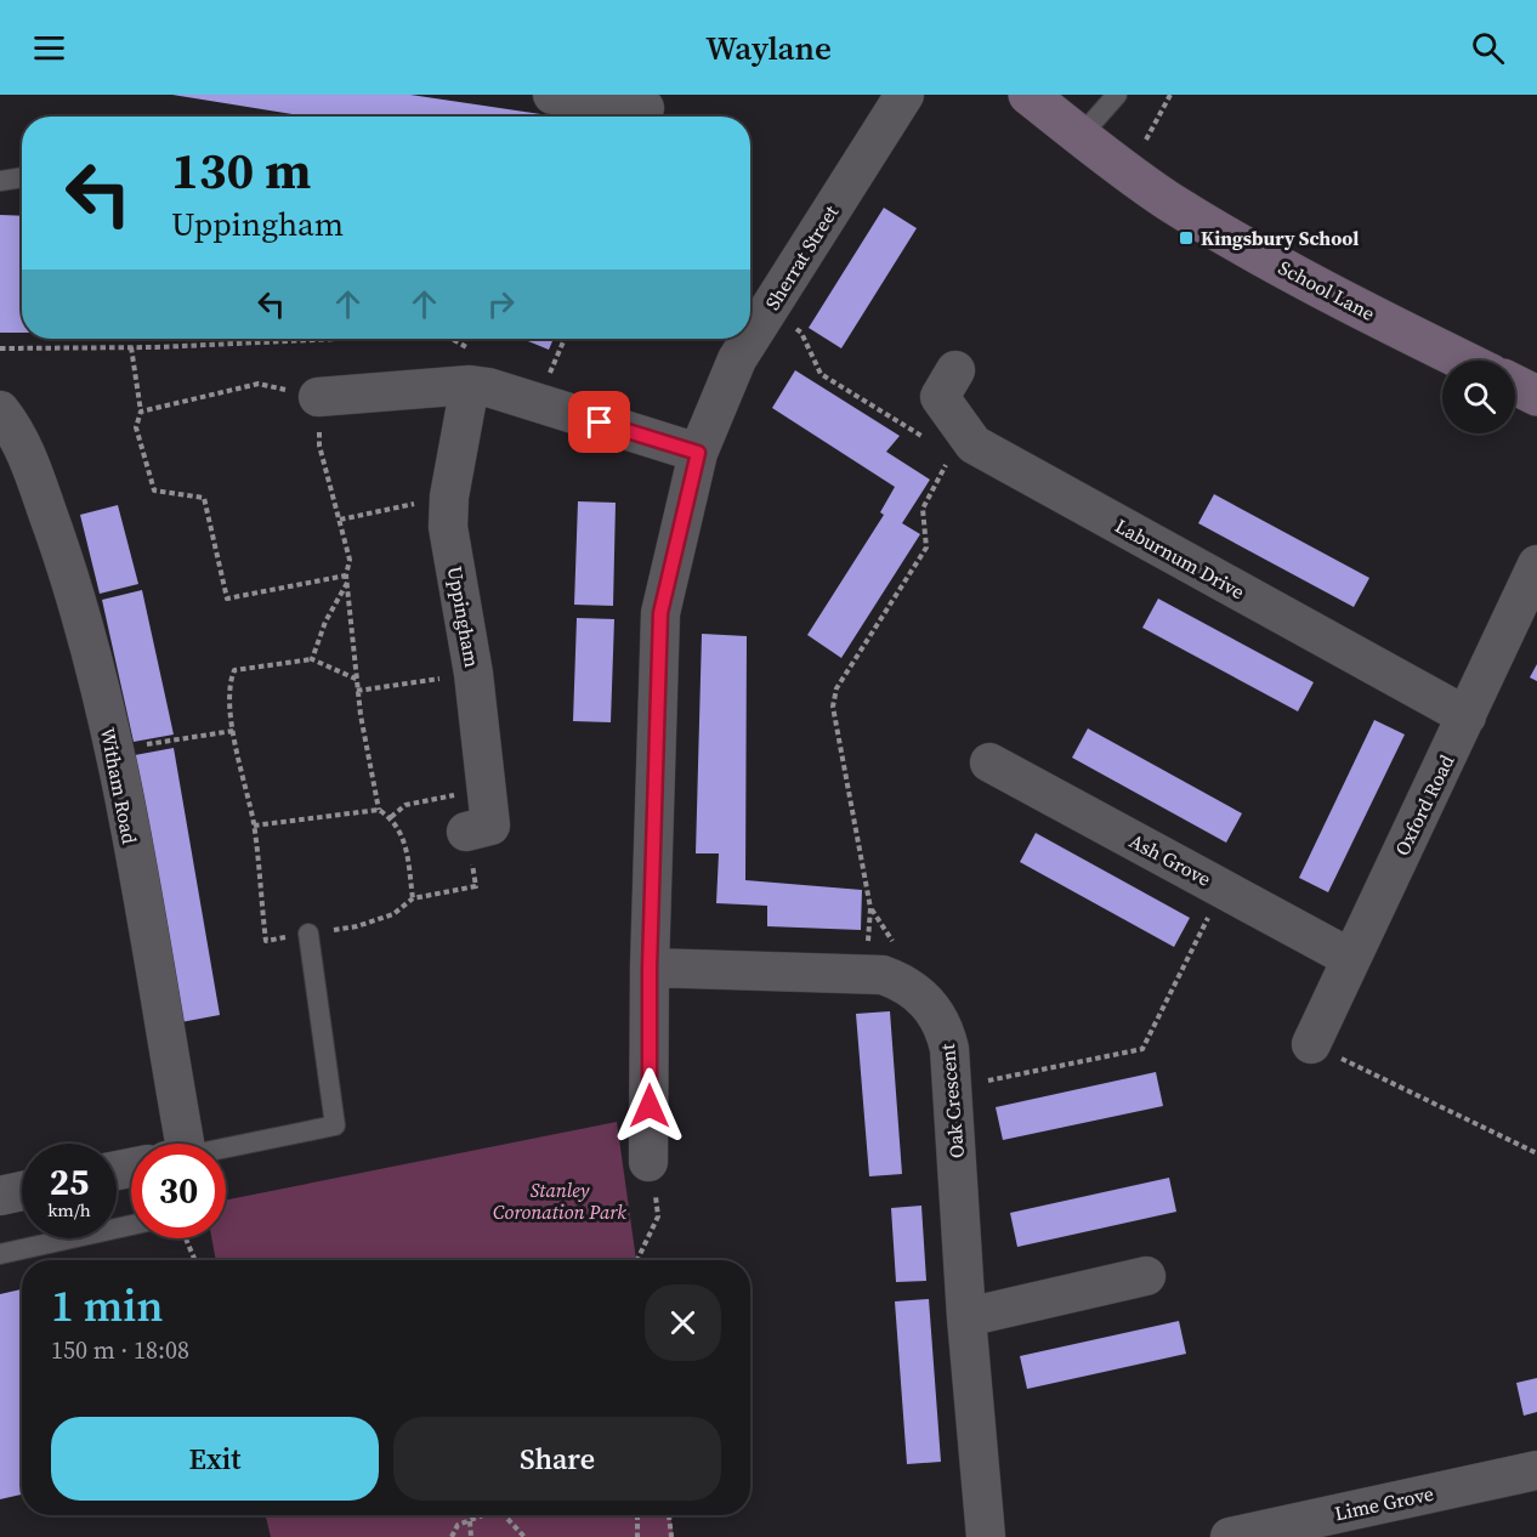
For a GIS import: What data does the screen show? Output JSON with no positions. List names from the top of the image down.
{
  "streets": {
    "street": [
      "Sherrat Street",
      "School Lane",
      "Laburnum Drive",
      "Uppingham",
      "Witham Road",
      "Oxford Road",
      "Ash Grove",
      "Oak Crescent",
      "Lime Grove"
    ]
  },
  "crossings": [
    ["Sherrat Street", "Oak Crescent"],
    ["Laburnum Drive", "Oxford Road"],
    ["Oxford Road", "Ash Grove"]
  ],
  "parks": ["Stanley Coronation Park"],
  "places": {
    "transit": ["Kingsbury School"]
  },
  "page": {
    "header": "Waylane",
    "turn": ["130 m", "Uppingham"],
    "speed": "25 km/h",
    "limit": "30",
    "heading": ["1 min", "150 m · 18:08"],
    "buttons": ["Exit", "Share"]
  }
}
